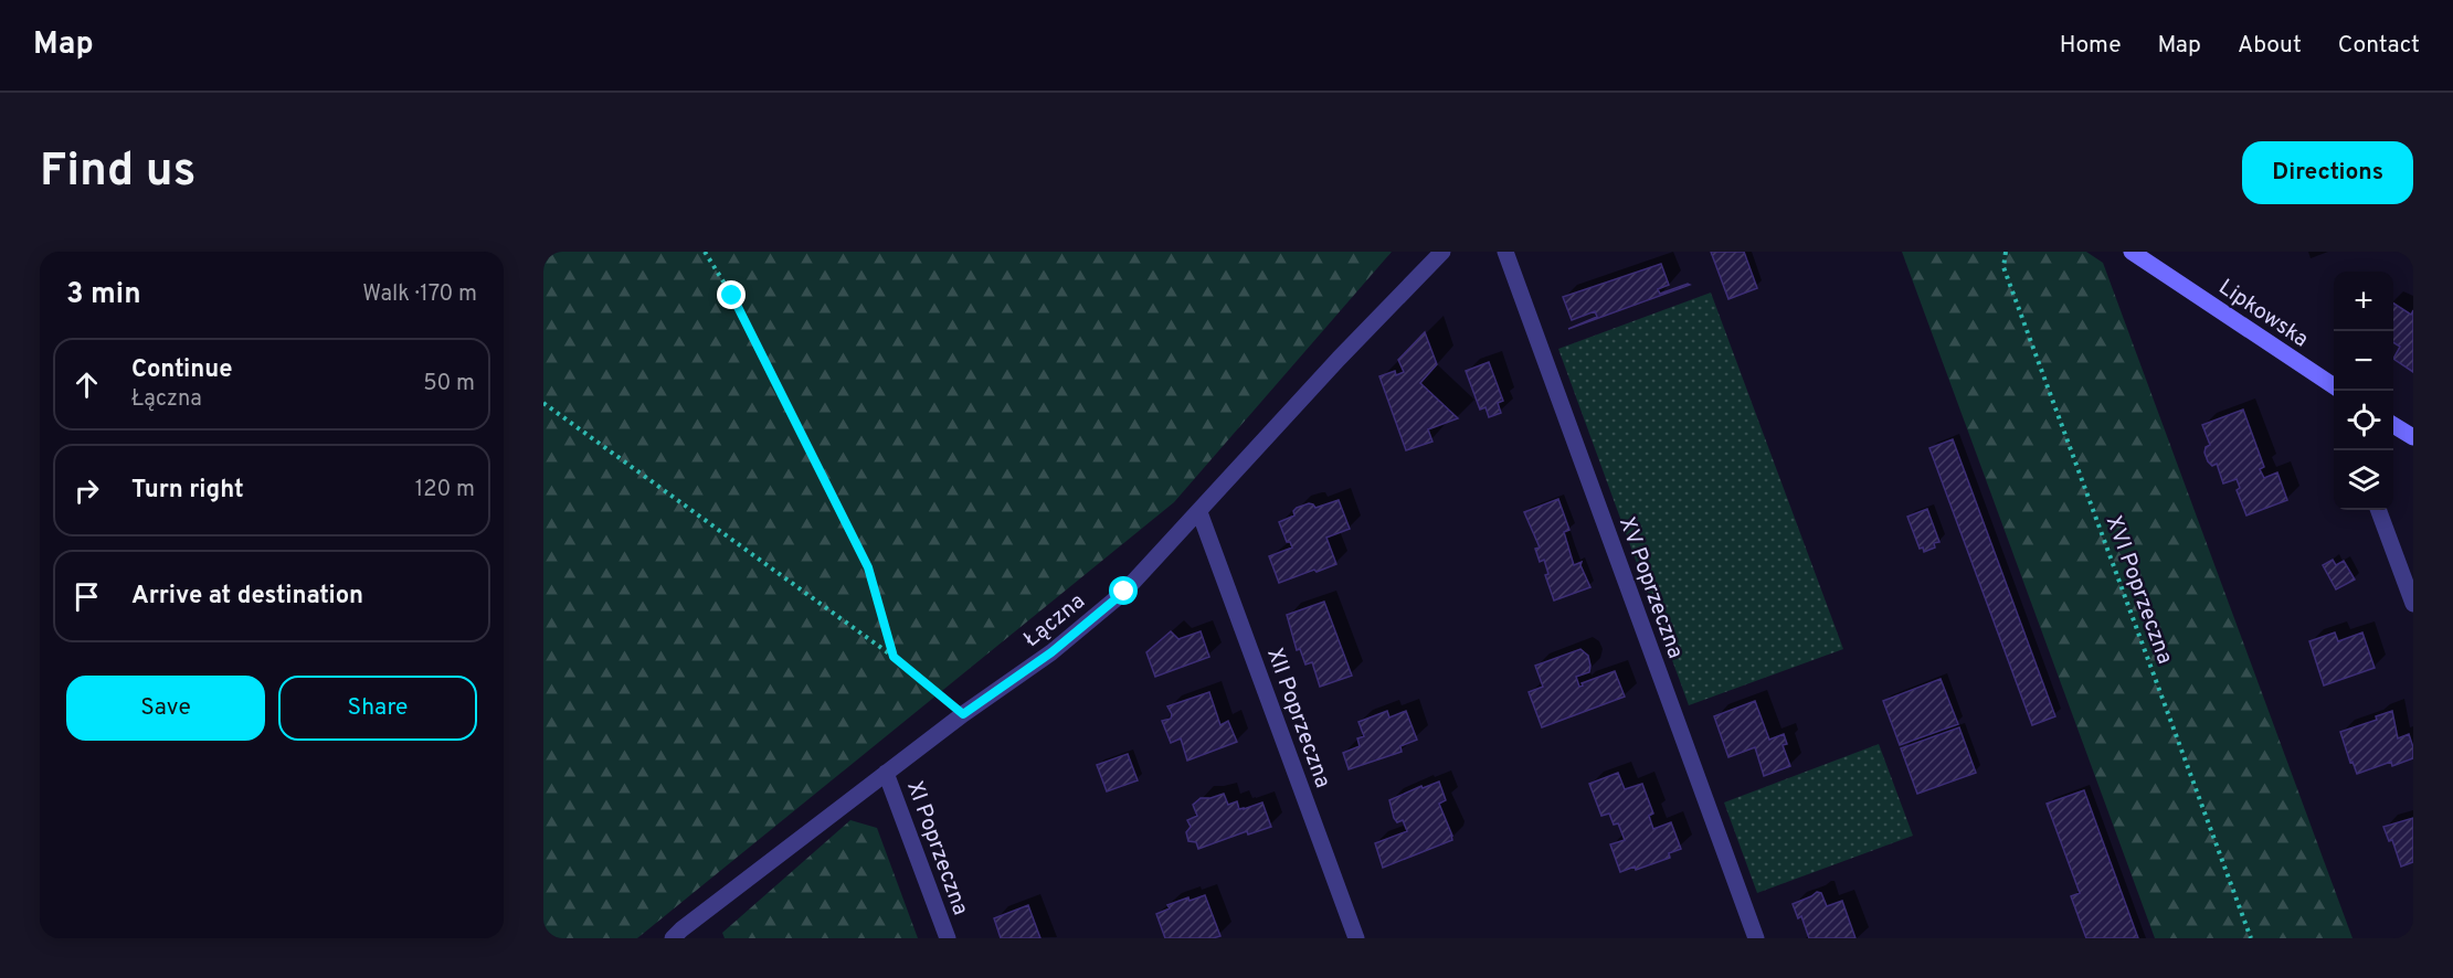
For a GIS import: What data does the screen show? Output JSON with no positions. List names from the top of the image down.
{
  "streets": {
    "street": [
      "Lipkowska",
      "XV Poprzeczna",
      "Łączna",
      "XII Poprzeczna",
      "XI Poprzeczna"
    ],
    "path": ["XVI Poprzeczna"]
  },
  "crossings": [
    ["Łączna", "XII Poprzeczna"],
    ["Łączna", "XI Poprzeczna"]
  ],
  "page": {
    "header": "Map",
    "nav": [
      "Home",
      "Map",
      "About",
      "Contact"
    ],
    "buttons": [
      "Directions",
      ["Save", "Share"]
    ],
    "title": "Find us",
    "heading": ["3 min", "Walk · 170 m"],
    "map_buttons": ["+", "−"],
    "list": [
      ["Continue", "Łączna", "50 m"],
      ["Turn right", "120 m"],
      "Arrive at destination"
    ]
  }
}
